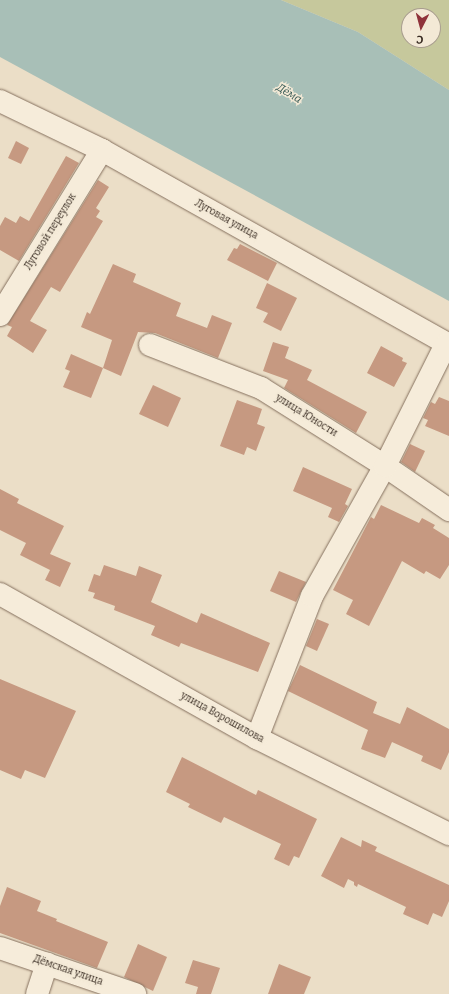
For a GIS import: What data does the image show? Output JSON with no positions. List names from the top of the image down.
{
  "streets": {
    "street": [
      "Луговая улица",
      "Луговой переулок",
      "улица Юности",
      "улица Ворошилова",
      "Дёмская улица"
    ]
  },
  "crossings": [
    ["Луговая улица", "Луговой переулок"]
  ],
  "water": ["Дёма"],
  "north": "bottom"
}
